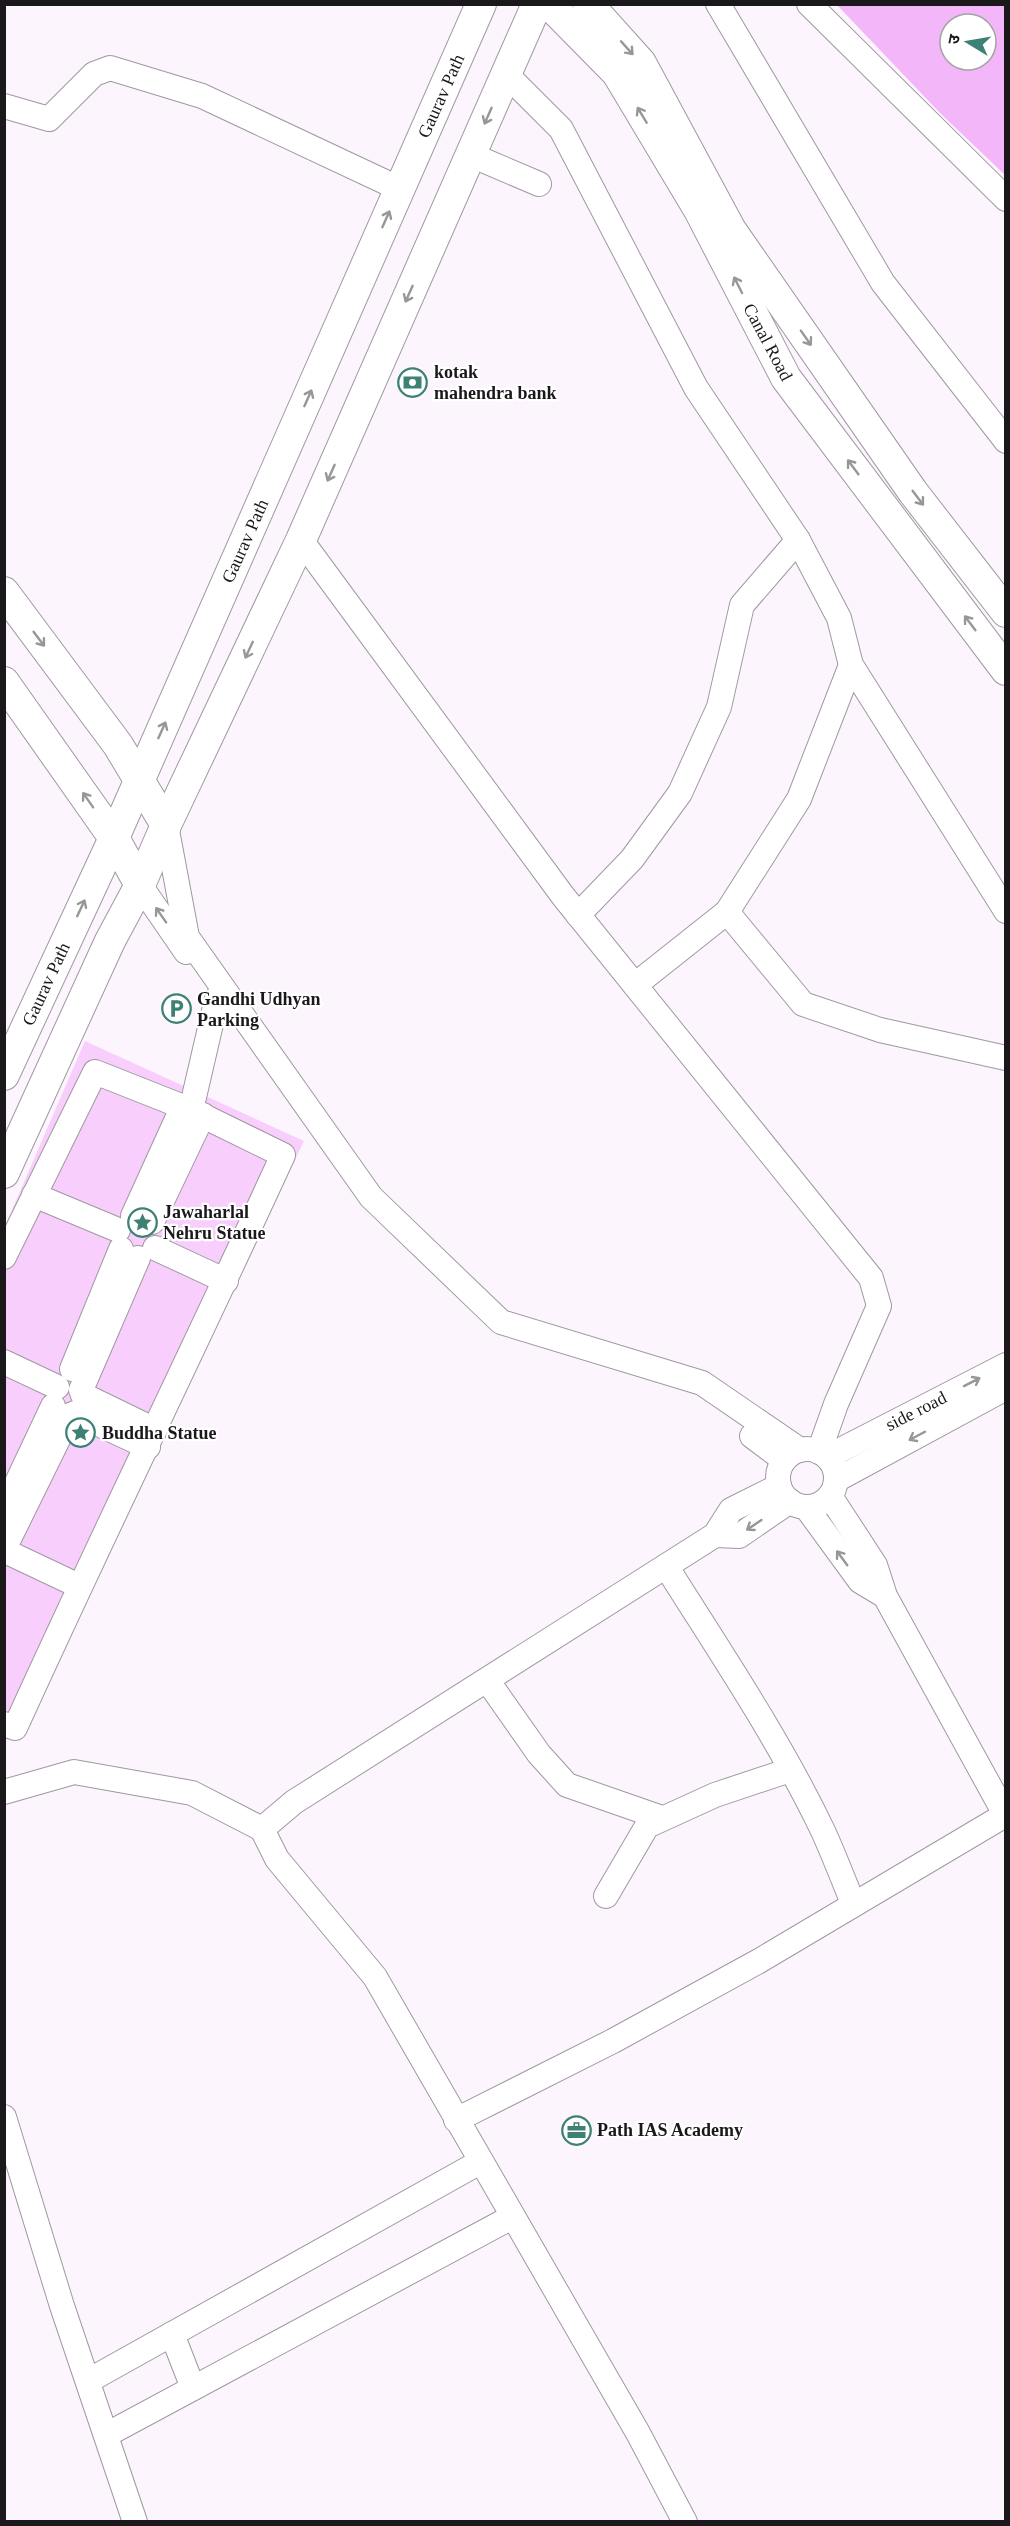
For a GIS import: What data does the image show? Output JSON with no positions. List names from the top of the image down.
{
  "streets": {
    "main road": ["Gaurav Path", "Canal Road"],
    "street": ["side road"]
  },
  "places": {
    "bank": ["kotak mahendra bank"],
    "parking": ["Gandhi Udhyan Parking"],
    "place": ["Jawaharlal Nehru Statue", "Buddha Statue"],
    "office": ["Path IAS Academy"]
  },
  "north": "left"
}
